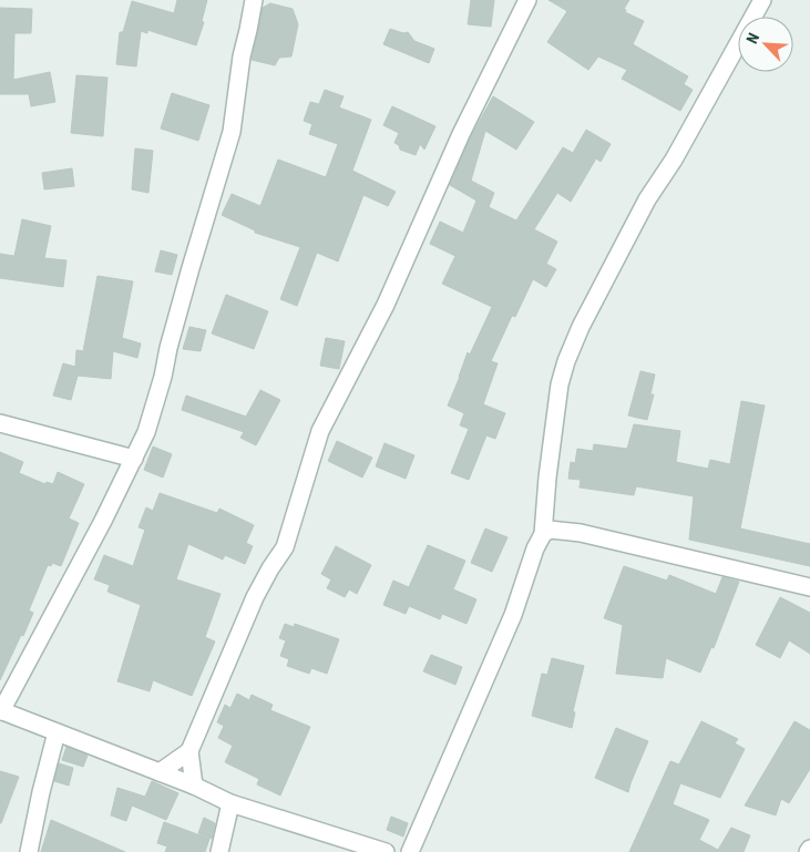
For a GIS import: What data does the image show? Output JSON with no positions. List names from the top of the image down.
{
  "north": "top left"
}
